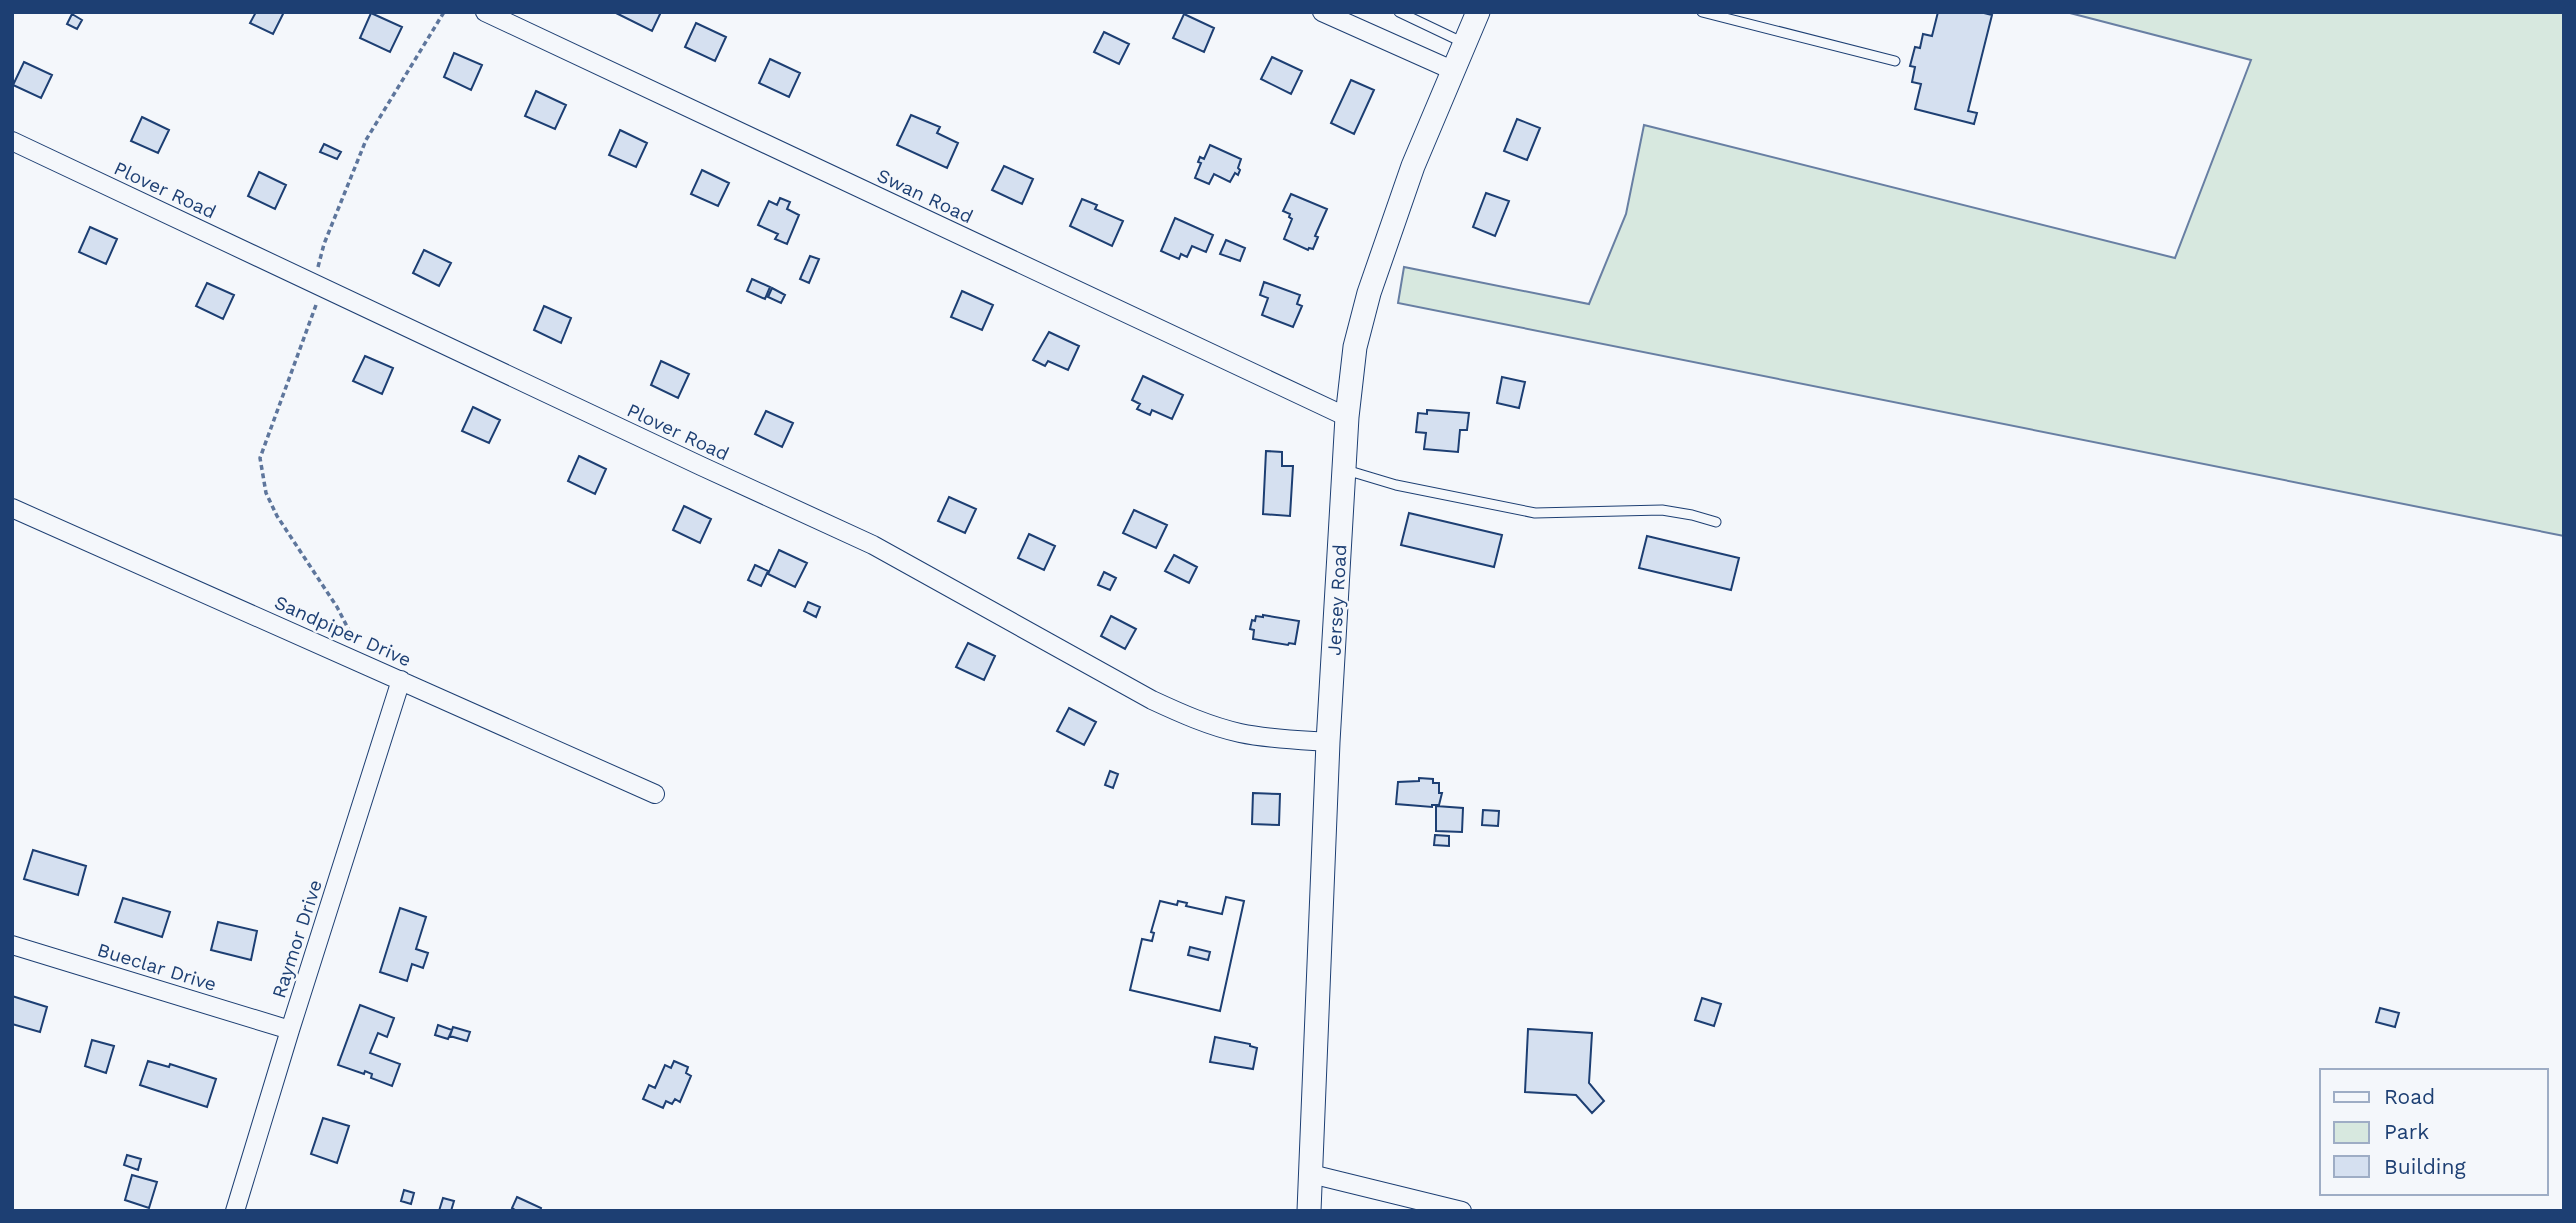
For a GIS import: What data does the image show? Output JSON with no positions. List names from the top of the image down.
{
  "streets": {
    "street": [
      "Plover Road",
      "Swan Road",
      "Jersey Road",
      "Sandpiper Drive",
      "Raymor Drive",
      "Bueclar Drive"
    ]
  },
  "crossings": [
    ["Plover Road", "Jersey Road"],
    ["Swan Road", "Jersey Road"],
    ["Sandpiper Drive", "Raymor Drive"],
    ["Raymor Drive", "Bueclar Drive"]
  ],
  "legend": ["Road", "Park", "Building"]
}
